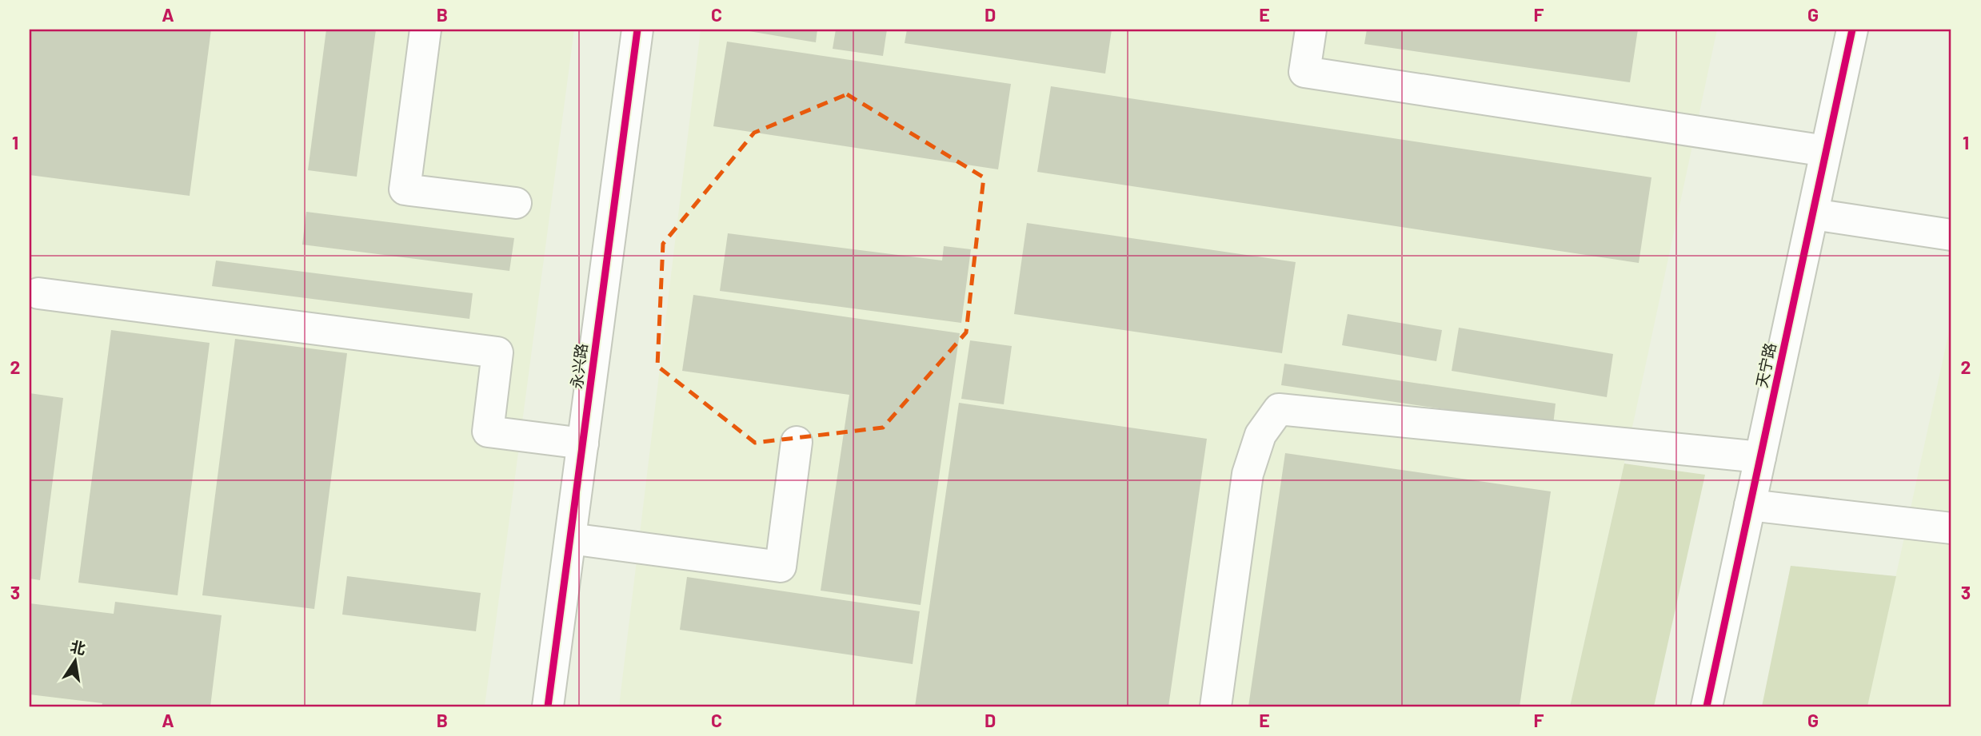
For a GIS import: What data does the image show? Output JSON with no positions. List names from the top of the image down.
{
  "streets": {
    "street": ["天宁路", "永兴路"]
  },
  "north": "top",
  "grid": {
    "columns": [
      "A",
      "B",
      "C",
      "D",
      "E",
      "F",
      "G"
    ],
    "rows": ["1", "2", "3"]
  }
}
